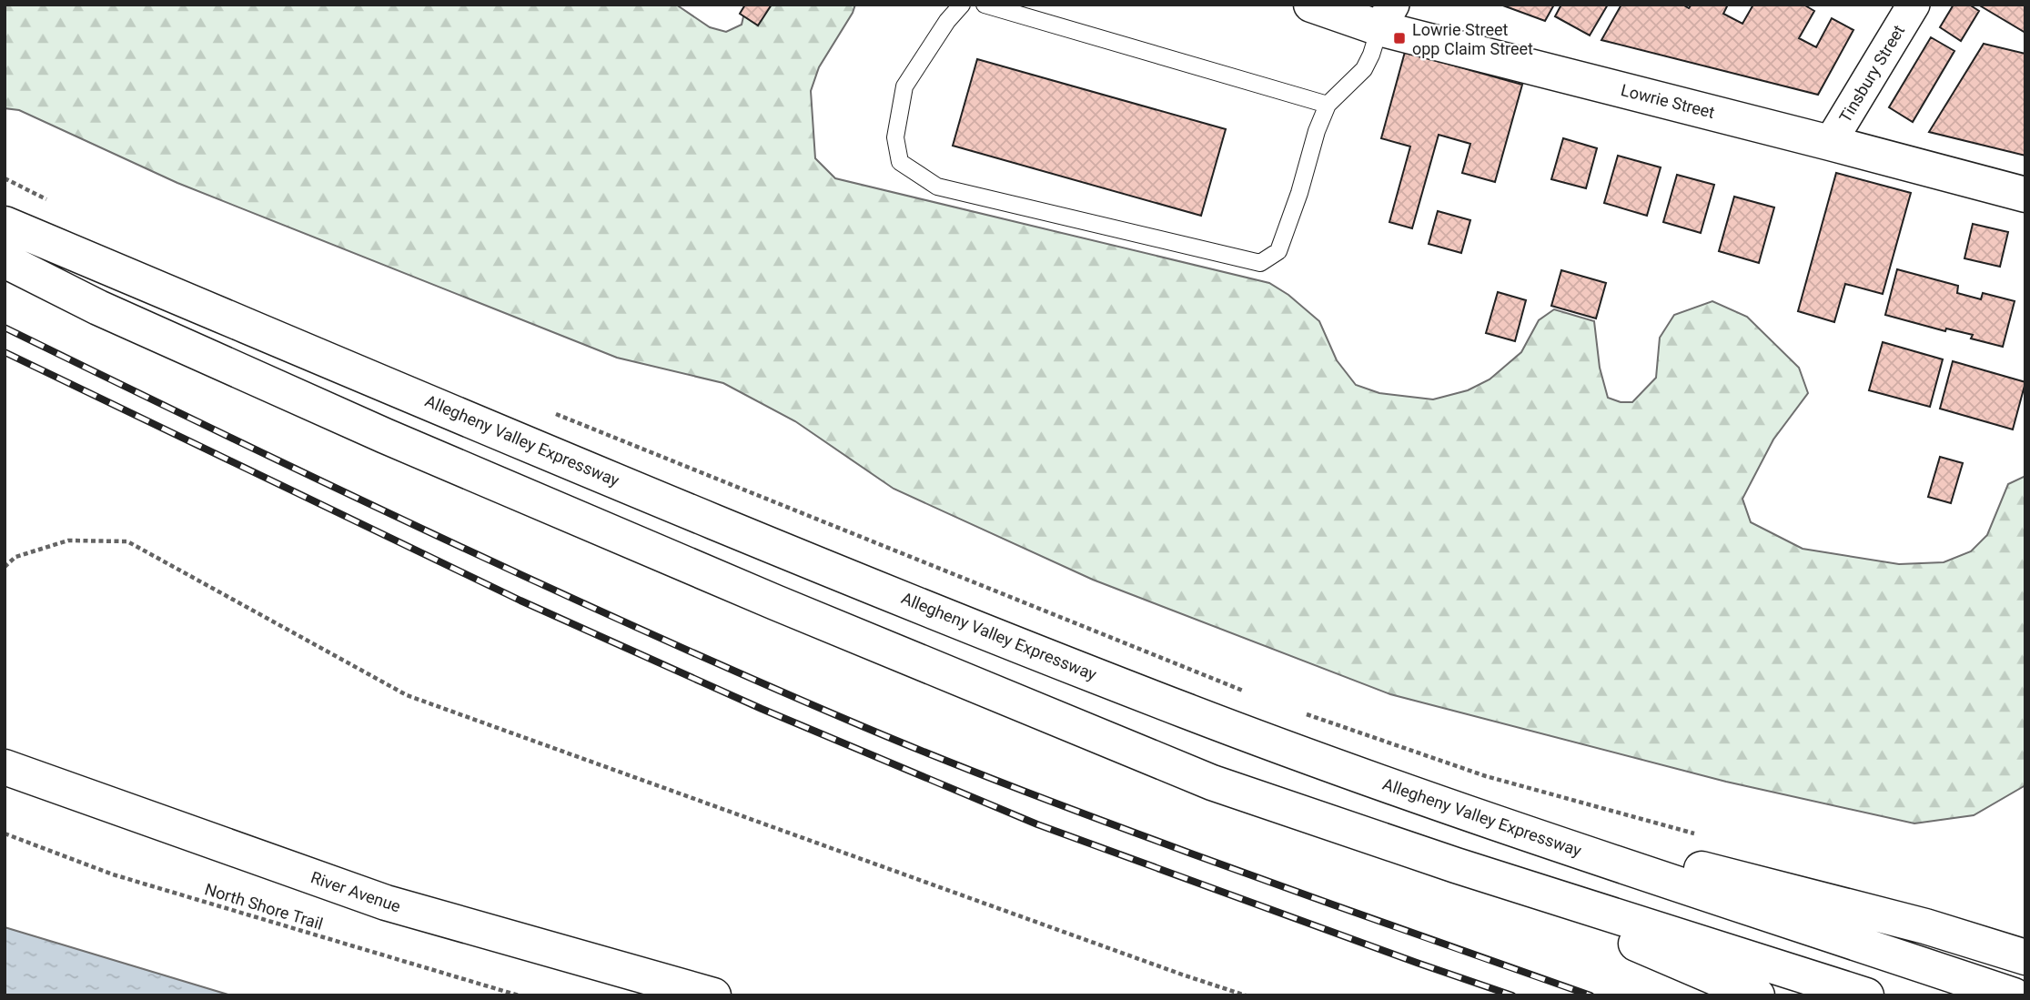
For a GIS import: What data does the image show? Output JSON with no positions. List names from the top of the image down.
{
  "streets": {
    "main road": ["Lowrie Street", "Allegheny Valley Expressway", "River Avenue"],
    "street": ["Tinsbury Street"],
    "path": ["North Shore Trail"]
  },
  "crossings": [
    ["Tinsbury Street", "Lowrie Street"]
  ],
  "places": {
    "transit": ["Lowrie Street opp Claim Street"]
  }
}
